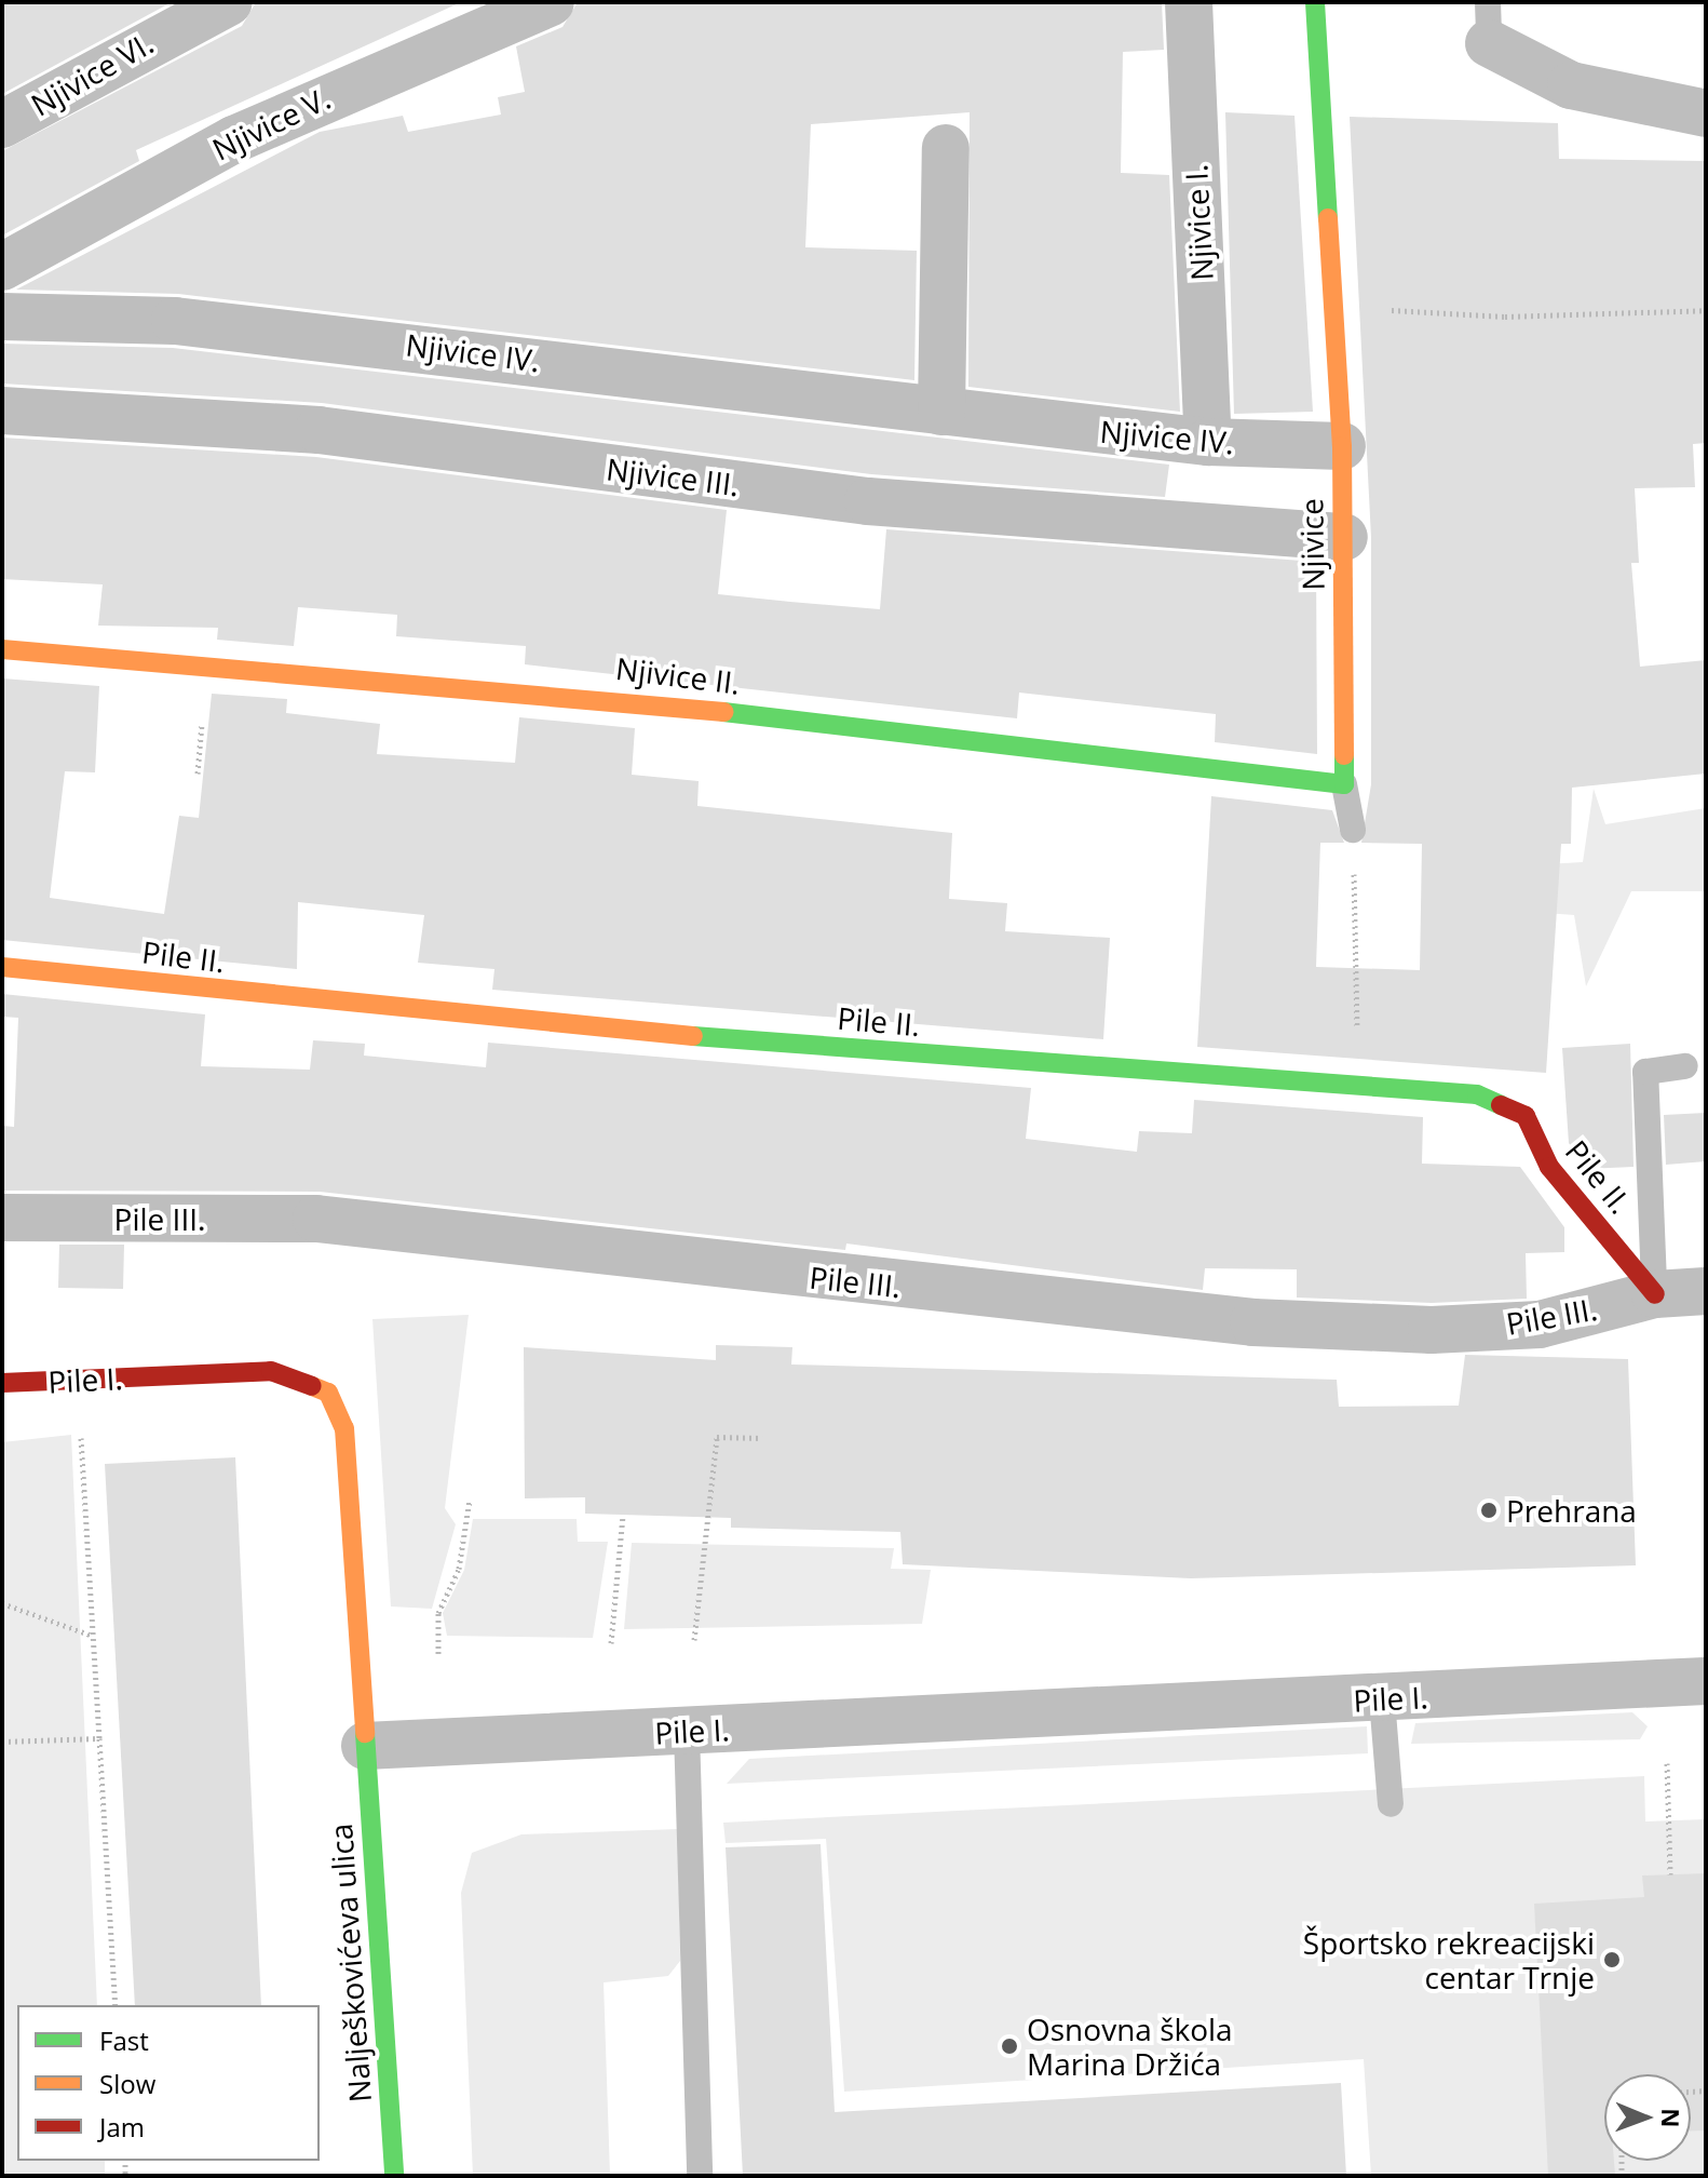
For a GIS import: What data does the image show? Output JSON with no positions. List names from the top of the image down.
{
  "streets": {
    "street": [
      "Njivice VI.",
      "Njivice V.",
      "Njivice I.",
      "Njivice IV.",
      "Njivice III.",
      "Njivice",
      "Njivice II.",
      "Pile II.",
      "Pile III.",
      "Pile I.",
      "Nalješkovićeva ulica"
    ]
  },
  "crossings": [
    ["Njivice I.", "Njivice IV."],
    ["Njivice IV.", "Njivice"],
    ["Njivice III.", "Njivice"],
    ["Njivice", "Njivice II."],
    ["Pile II.", "Pile III."],
    ["Pile I.", "Nalješkovićeva ulica"]
  ],
  "places": ["Prehrana", "Športsko rekreacijski centar Trnje", "Osnovna škola Marina Držića"],
  "legend": ["Fast", "Slow", "Jam"],
  "north": "right"
}
